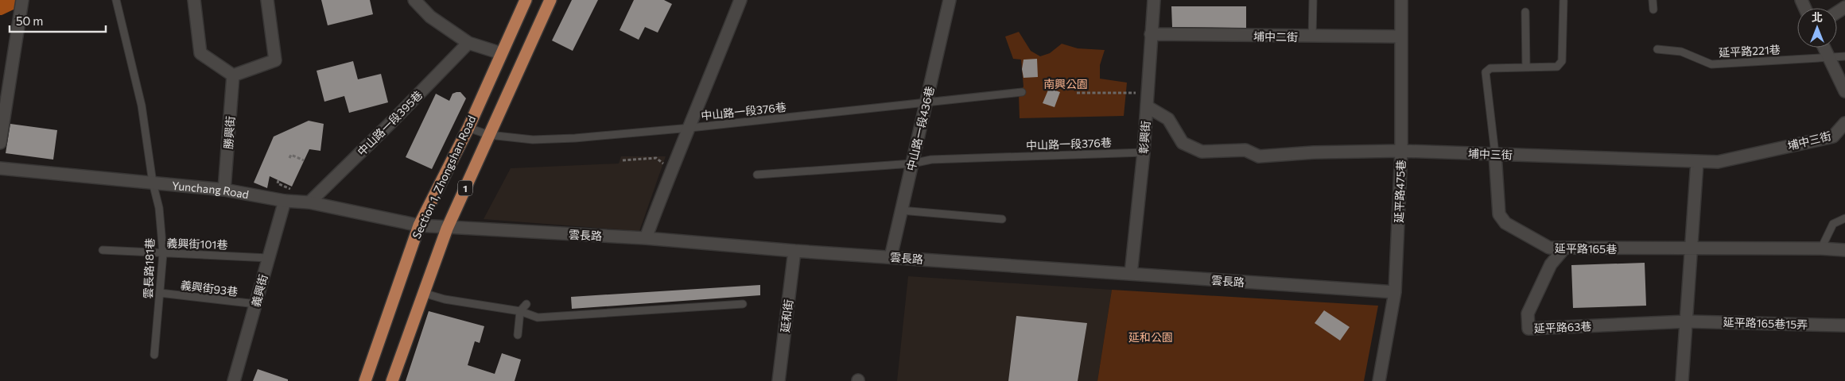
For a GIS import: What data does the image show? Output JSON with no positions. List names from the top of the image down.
{
  "streets": {
    "main road": ["Section 1, Zhongshan Road", "1"],
    "street": [
      "埔中二街",
      "中山路一段395巷",
      "中山路一段436巷",
      "勝興街",
      "彰興街",
      "埔中三街",
      "Yunchang Road",
      "延平路475巷",
      "雲長路",
      "延平路165巷",
      "義興街",
      "延和街",
      "延平路165巷15弄",
      "延平路63巷"
    ],
    "lane": [
      "延平路221巷",
      "中山路一段376巷",
      "義興街101巷",
      "雲長路181巷",
      "義興街93巷"
    ]
  },
  "crossings": [
    ["埔中二街", "彰興街"],
    ["埔中二街", "延平路475巷"],
    ["中山路一段376巷", "中山路一段436巷"],
    ["中山路一段376巷", "彰興街"],
    ["中山路一段376巷", "Section 1, Zhongshan Road"],
    ["中山路一段376巷", "1"],
    ["中山路一段395巷", "Yunchang Road"],
    ["中山路一段436巷", "雲長路"],
    ["勝興街", "Yunchang Road"],
    ["彰興街", "埔中三街"],
    ["彰興街", "雲長路"],
    ["埔中三街", "延平路475巷"],
    ["埔中三街", "延平路165巷"],
    ["Section 1, Zhongshan Road", "Yunchang Road"],
    ["Section 1, Zhongshan Road", "雲長路"],
    ["1", "雲長路"],
    ["Yunchang Road", "雲長路"],
    ["Yunchang Road", "雲長路181巷"],
    ["Yunchang Road", "義興街"],
    ["延平路475巷", "雲長路"],
    ["雲長路", "延和街"],
    ["義興街101巷", "雲長路181巷"],
    ["義興街101巷", "義興街"],
    ["延平路165巷", "延平路63巷"],
    ["雲長路181巷", "義興街93巷"],
    ["義興街93巷", "義興街"],
    ["延平路165巷15弄", "延平路63巷"]
  ],
  "parks": ["南興公園", "延和公園"],
  "scale_bar": "50 m",
  "north": "top"
}
